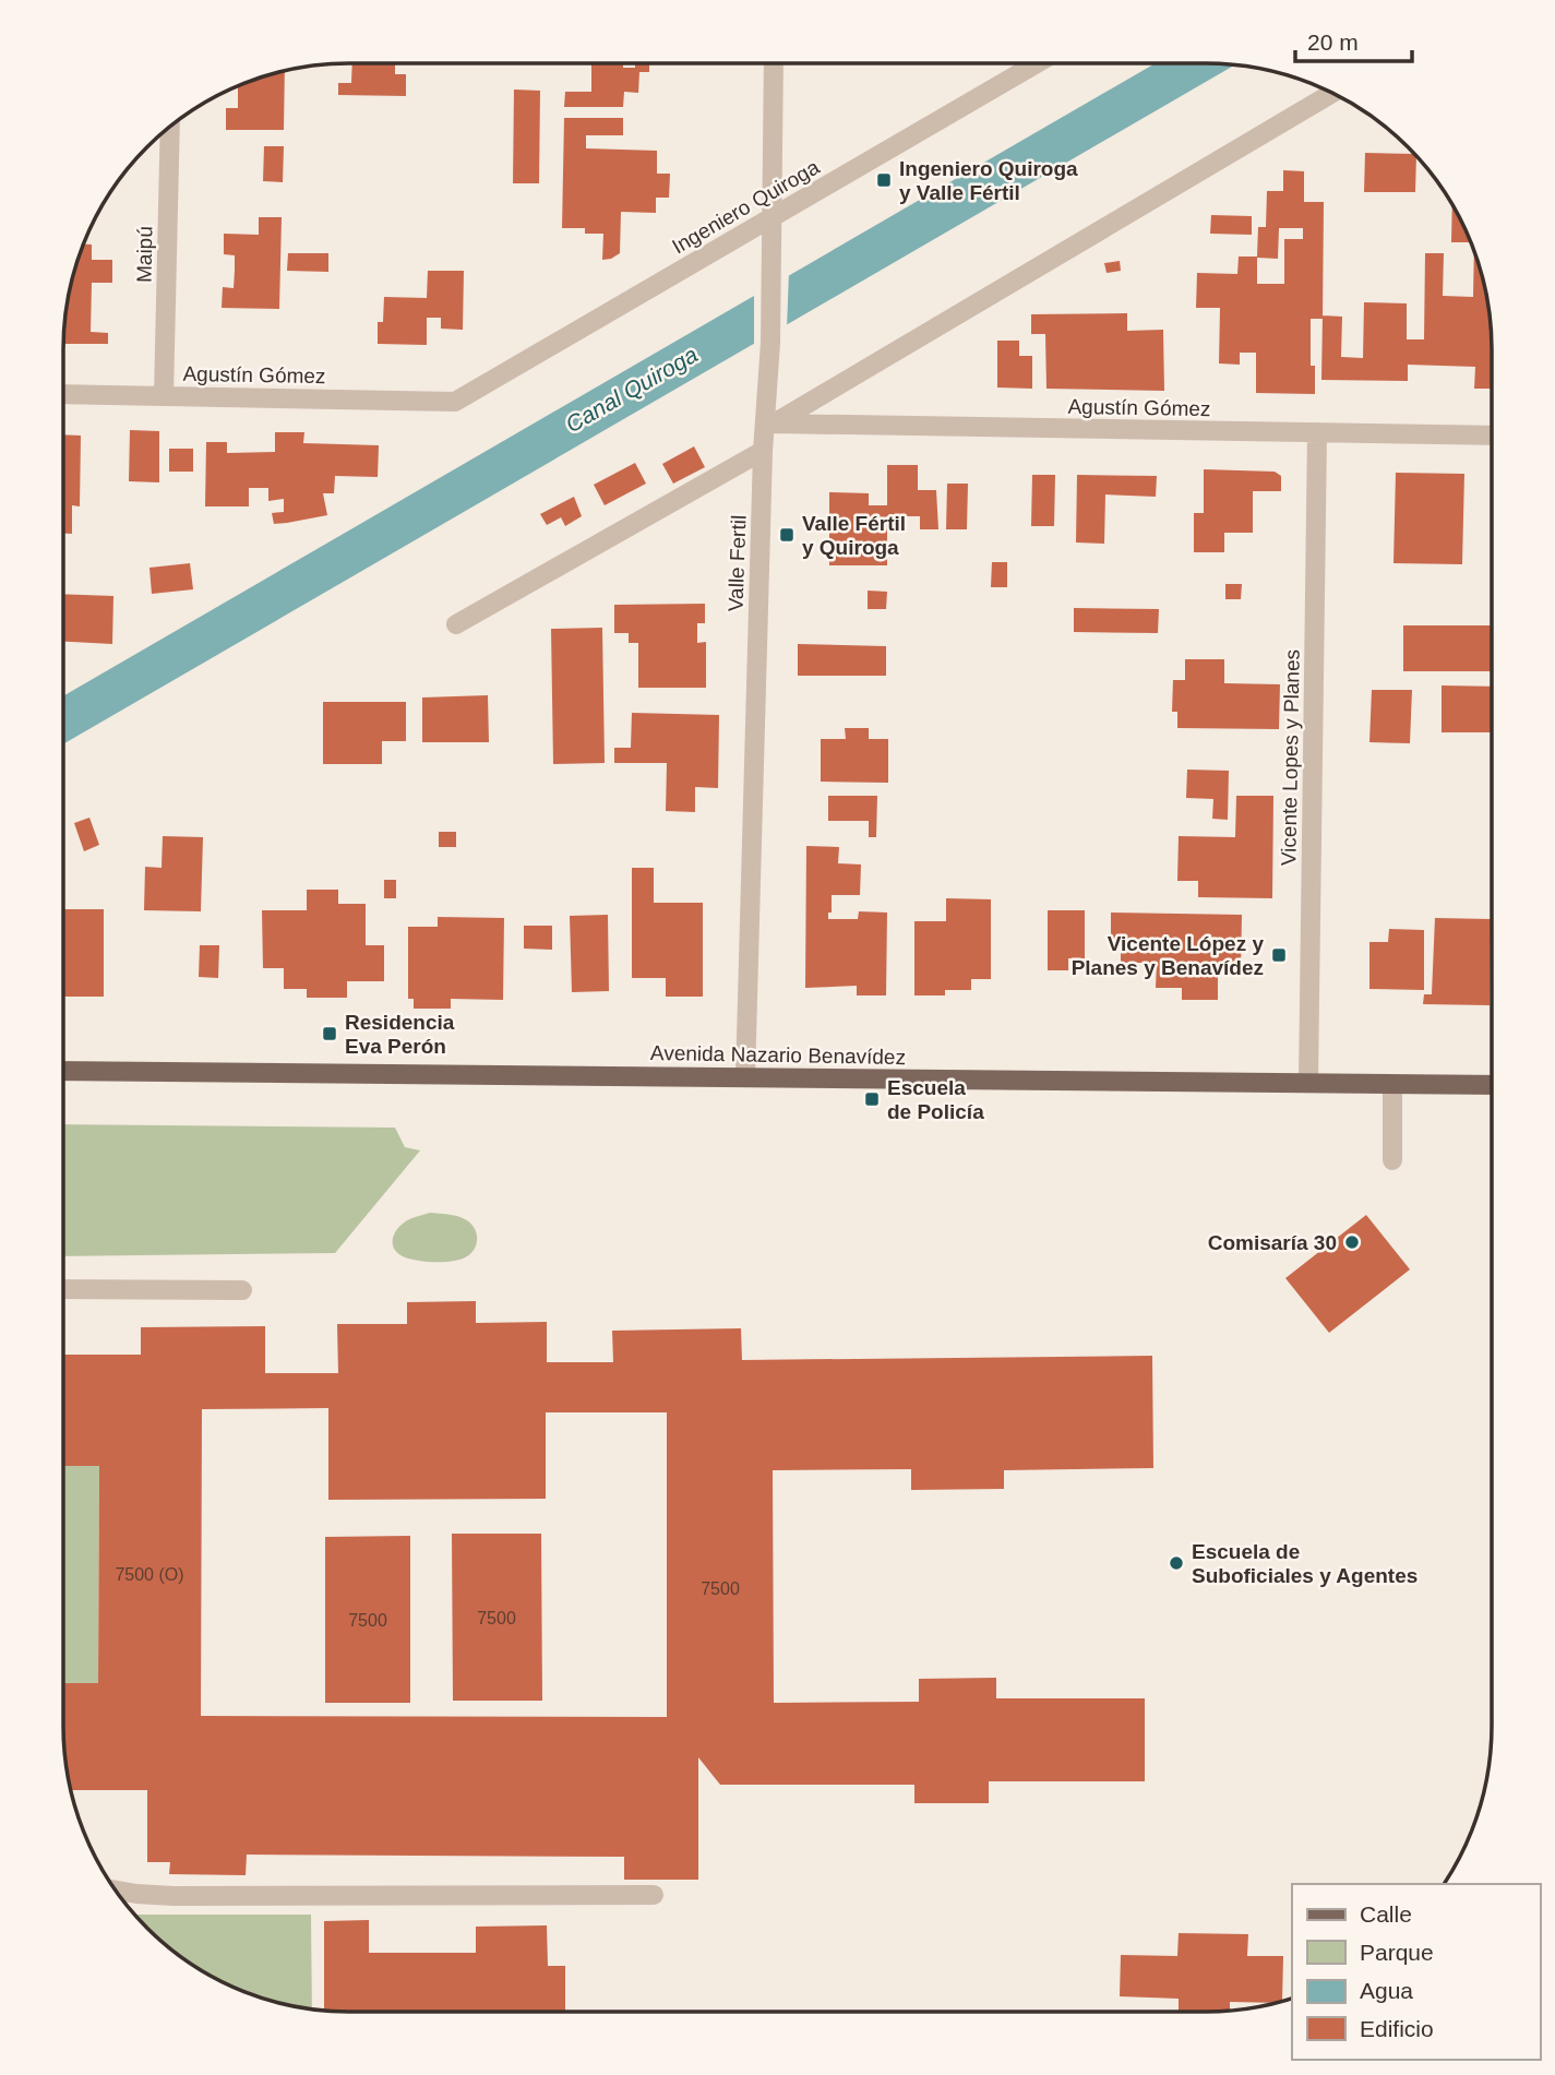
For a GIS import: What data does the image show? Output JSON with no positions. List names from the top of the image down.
{
  "streets": {
    "main road": ["Avenida Nazario Benavídez"],
    "street": [
      "Ingeniero Quiroga",
      "Maipú",
      "Agustín Gómez",
      "Valle Fertil",
      "Vicente Lopes y Planes"
    ]
  },
  "crossings": [
    ["Ingeniero Quiroga", "Agustín Gómez"],
    ["Ingeniero Quiroga", "Valle Fertil"],
    ["Maipú", "Agustín Gómez"],
    ["Agustín Gómez", "Valle Fertil"],
    ["Agustín Gómez", "Vicente Lopes y Planes"],
    ["Valle Fertil", "Avenida Nazario Benavídez"],
    ["Vicente Lopes y Planes", "Avenida Nazario Benavídez"]
  ],
  "water": ["Canal Quiroga"],
  "places": {
    "transit": [
      "Ingeniero Quiroga y Valle Fértil",
      "Valle Fértil y Quiroga",
      "Vicente López y Planes y Benavídez",
      "Residencia Eva Perón",
      "Escuela de Policía"
    ],
    "other": ["Comisaría 30", "Escuela de Suboficiales y Agentes"]
  },
  "house_numbers": [
    "7500 (O)",
    "7500",
    "7500",
    "7500"
  ],
  "legend": [
    "Calle",
    "Parque",
    "Agua",
    "Edificio"
  ],
  "scale_bar": "20 m"
}
